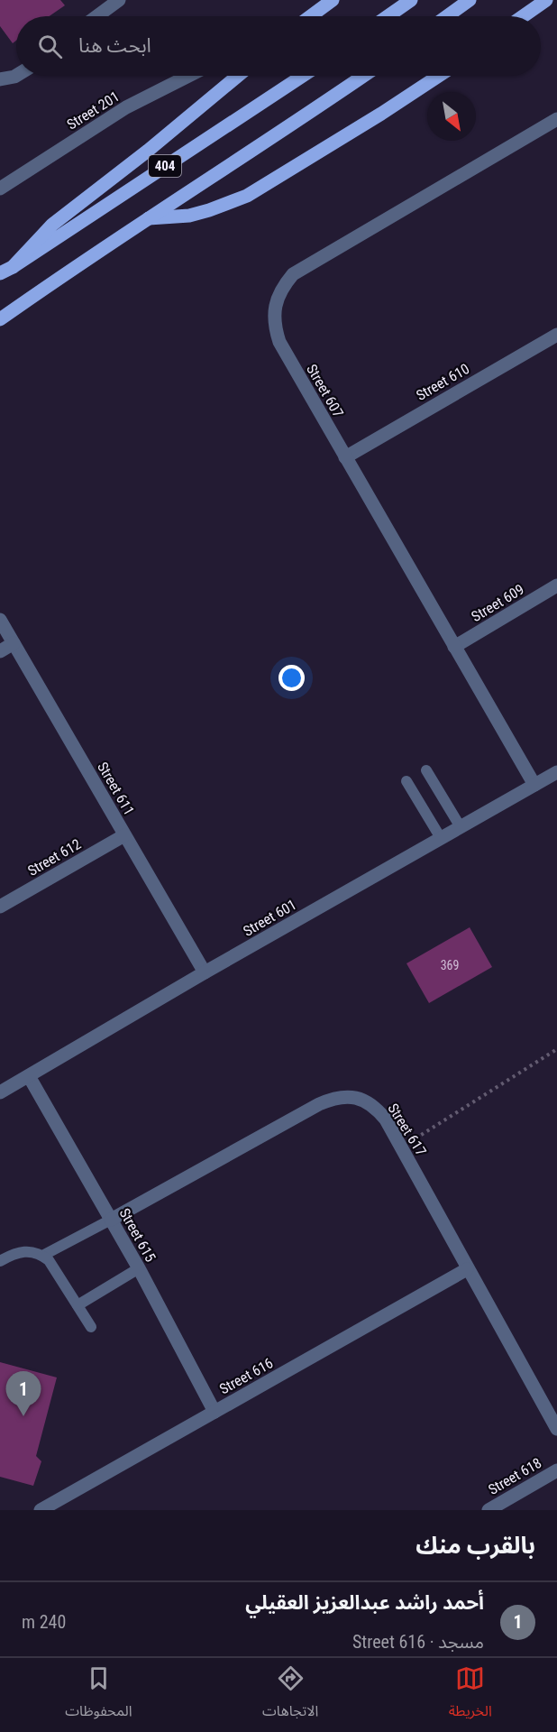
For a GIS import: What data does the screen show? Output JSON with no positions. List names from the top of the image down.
{
  "streets": {
    "main road": ["404"],
    "street": [
      "Street 201",
      "Street 610",
      "Street 607",
      "Street 609",
      "Street 611",
      "Street 612",
      "Street 601",
      "Street 617",
      "Street 615",
      "Street 616",
      "Street 618"
    ]
  },
  "crossings": [
    ["Street 610", "Street 607"],
    ["Street 607", "Street 609"],
    ["Street 607", "Street 601"],
    ["Street 611", "Street 612"],
    ["Street 611", "Street 601"],
    ["Street 601", "Street 615"],
    ["Street 617", "Street 615"],
    ["Street 617", "Street 616"],
    ["Street 615", "Street 616"]
  ],
  "house_numbers": ["369"],
  "north": "bottom right",
  "page": {
    "search": "ابحث هنا",
    "pins": "1",
    "heading": "بالقرب منك",
    "list": [
      {
        "mark": "1",
        "name": "أحمد راشد عبدالعزيز العقيلي",
        "note": "مسجد · Street 616",
        "value": "240 m"
      }
    ],
    "nav": ["الخريطة", "الاتجاهات", "المحفوظات"]
  }
}
